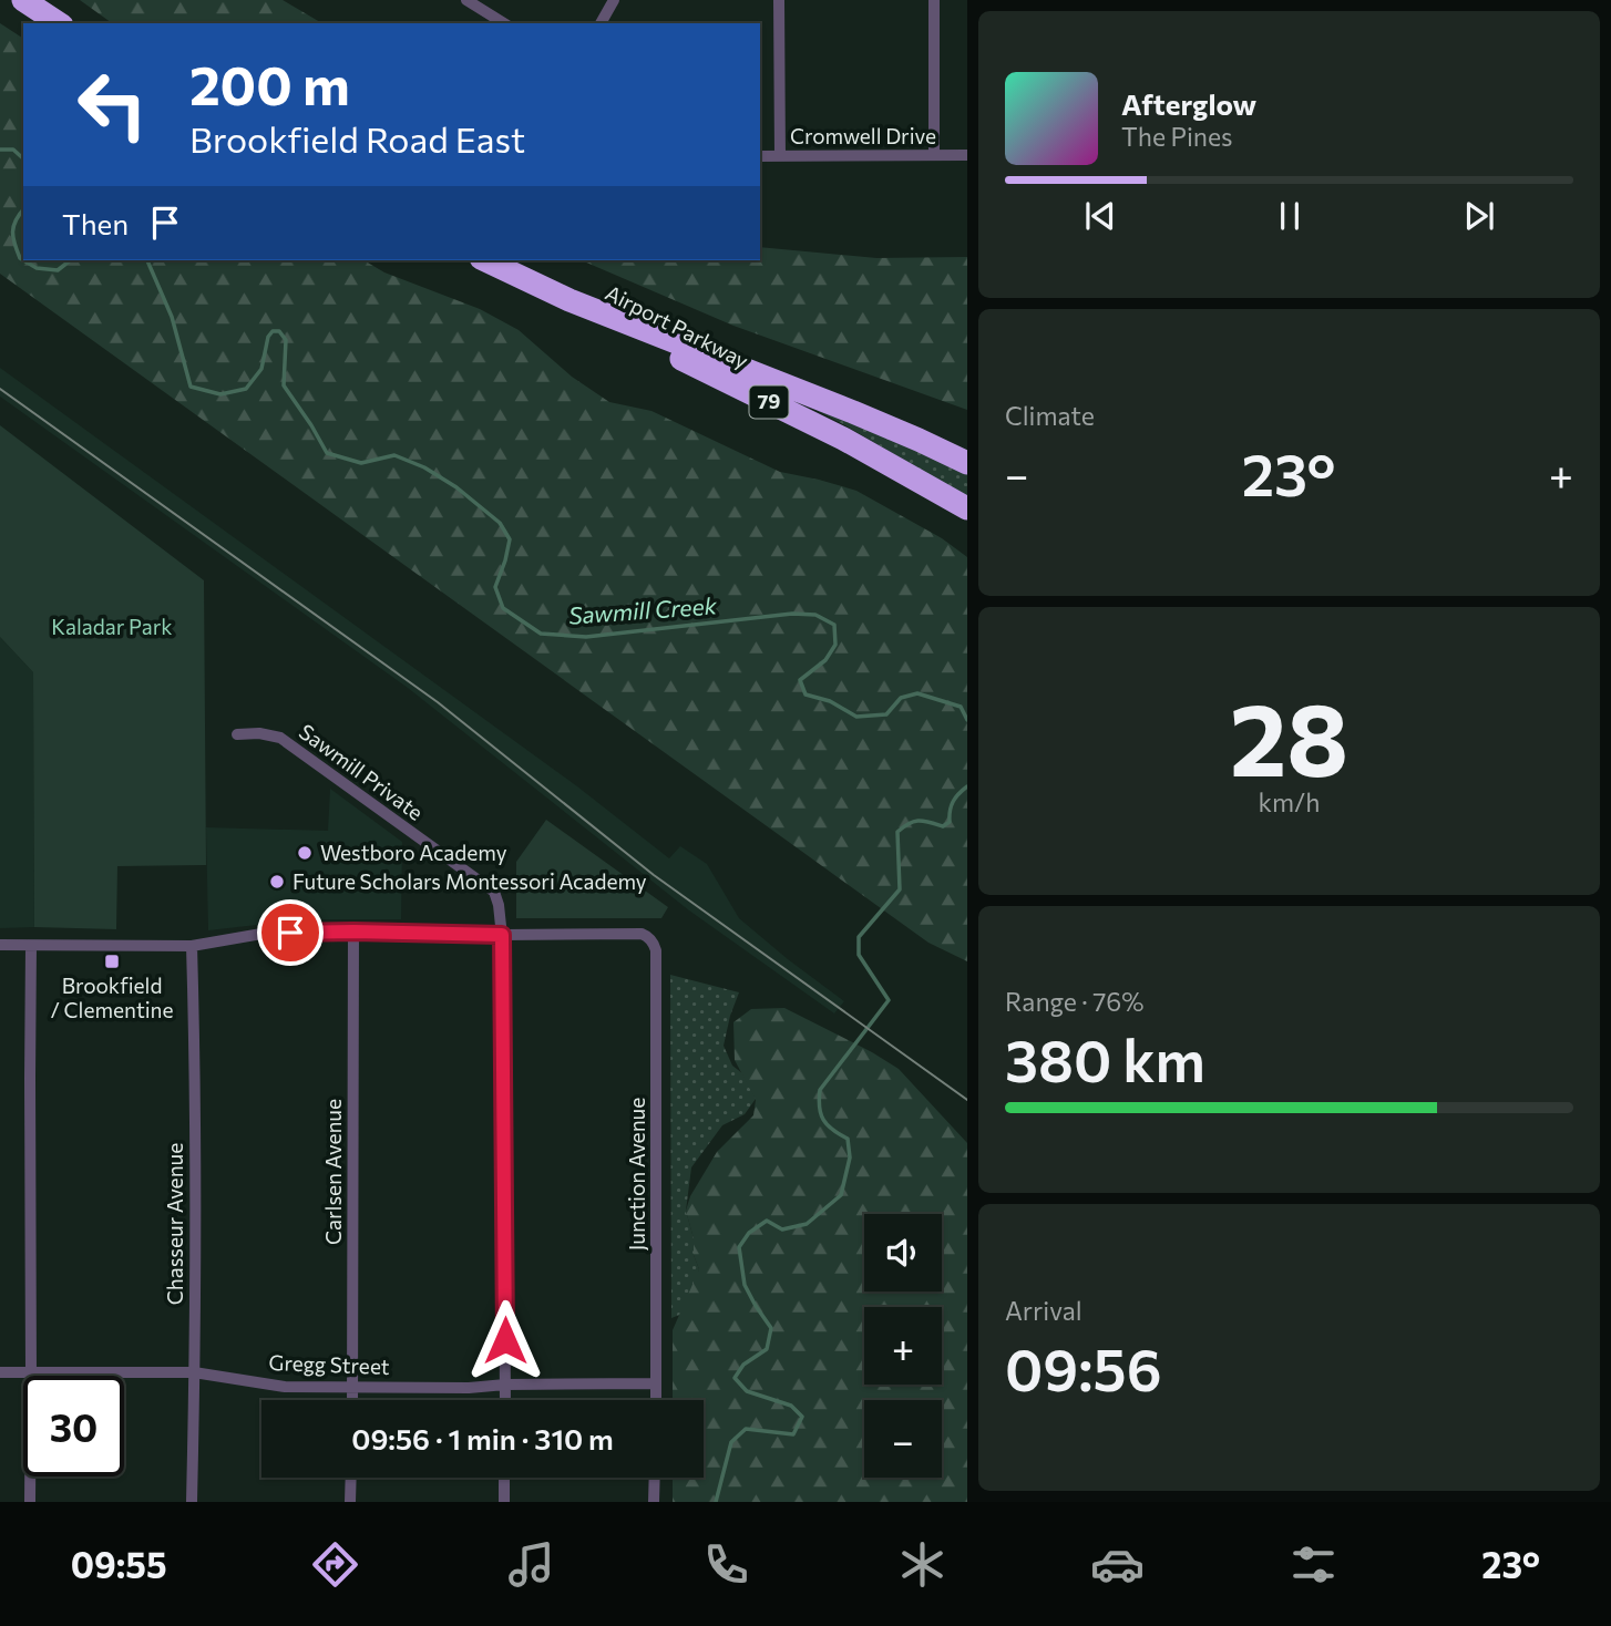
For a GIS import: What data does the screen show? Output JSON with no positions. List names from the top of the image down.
{
  "streets": {
    "highway": ["Airport Parkway", "79"],
    "street": [
      "Cromwell Drive",
      "Sawmill Private",
      "Carlsen Avenue",
      "Junction Avenue",
      "Chasseur Avenue",
      "Gregg Street"
    ]
  },
  "crossings": [
    ["Sawmill Private", "Junction Avenue"],
    ["Sawmill Private", "Gregg Street"],
    ["Carlsen Avenue", "Gregg Street"],
    ["Junction Avenue", "Gregg Street"],
    ["Chasseur Avenue", "Gregg Street"]
  ],
  "water": ["Sawmill Creek"],
  "parks": ["Kaladar Park"],
  "places": {
    "other": ["Westboro Academy", "Future Scholars Montessori Academy"],
    "transit": ["Brookfield / Clementine"]
  },
  "page": {
    "turn": ["200 m", "Brookfield Road East"],
    "song": ["Afterglow", "The Pines"],
    "then": "Then",
    "tile": [
      "Climate",
      ["28", "km/h"],
      ["Range · 76%", "380 km"],
      ["Arrival", "09:56"]
    ],
    "heat": ["−", "23°", "+"],
    "map_buttons": ["+", "−"],
    "limit": "30",
    "trip": "09:56 · 1 min · 310 m",
    "tabs": ["09:55", "23°"]
  }
}
